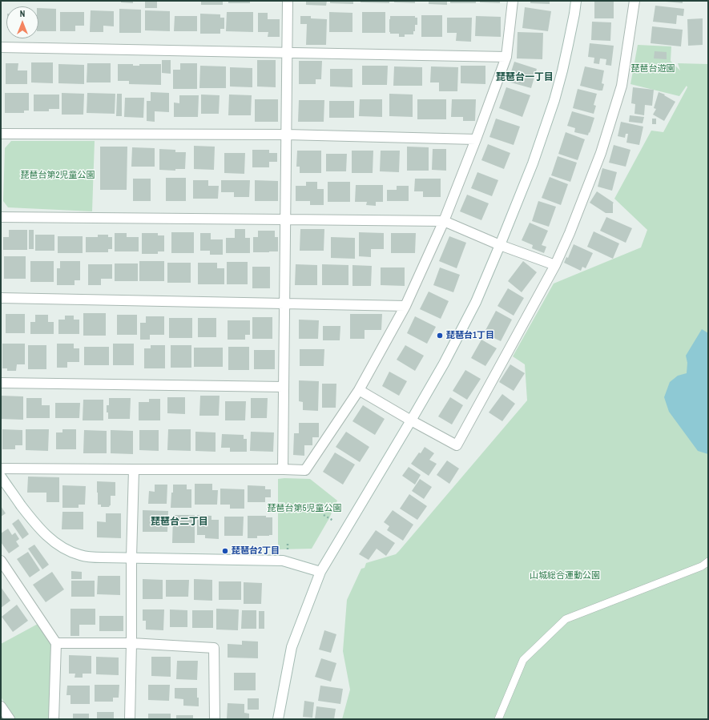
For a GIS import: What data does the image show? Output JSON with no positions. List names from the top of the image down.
{
  "districts": ["琵琶台一丁目", "琵琶台二丁目"],
  "parks": [
    "琵琶台遊園",
    "琵琶台第2児童公園",
    "琵琶台第5児童公園",
    "山城総合運動公園"
  ],
  "places": ["琵琶台1丁目", "琵琶台2丁目"],
  "north": "top"
}
